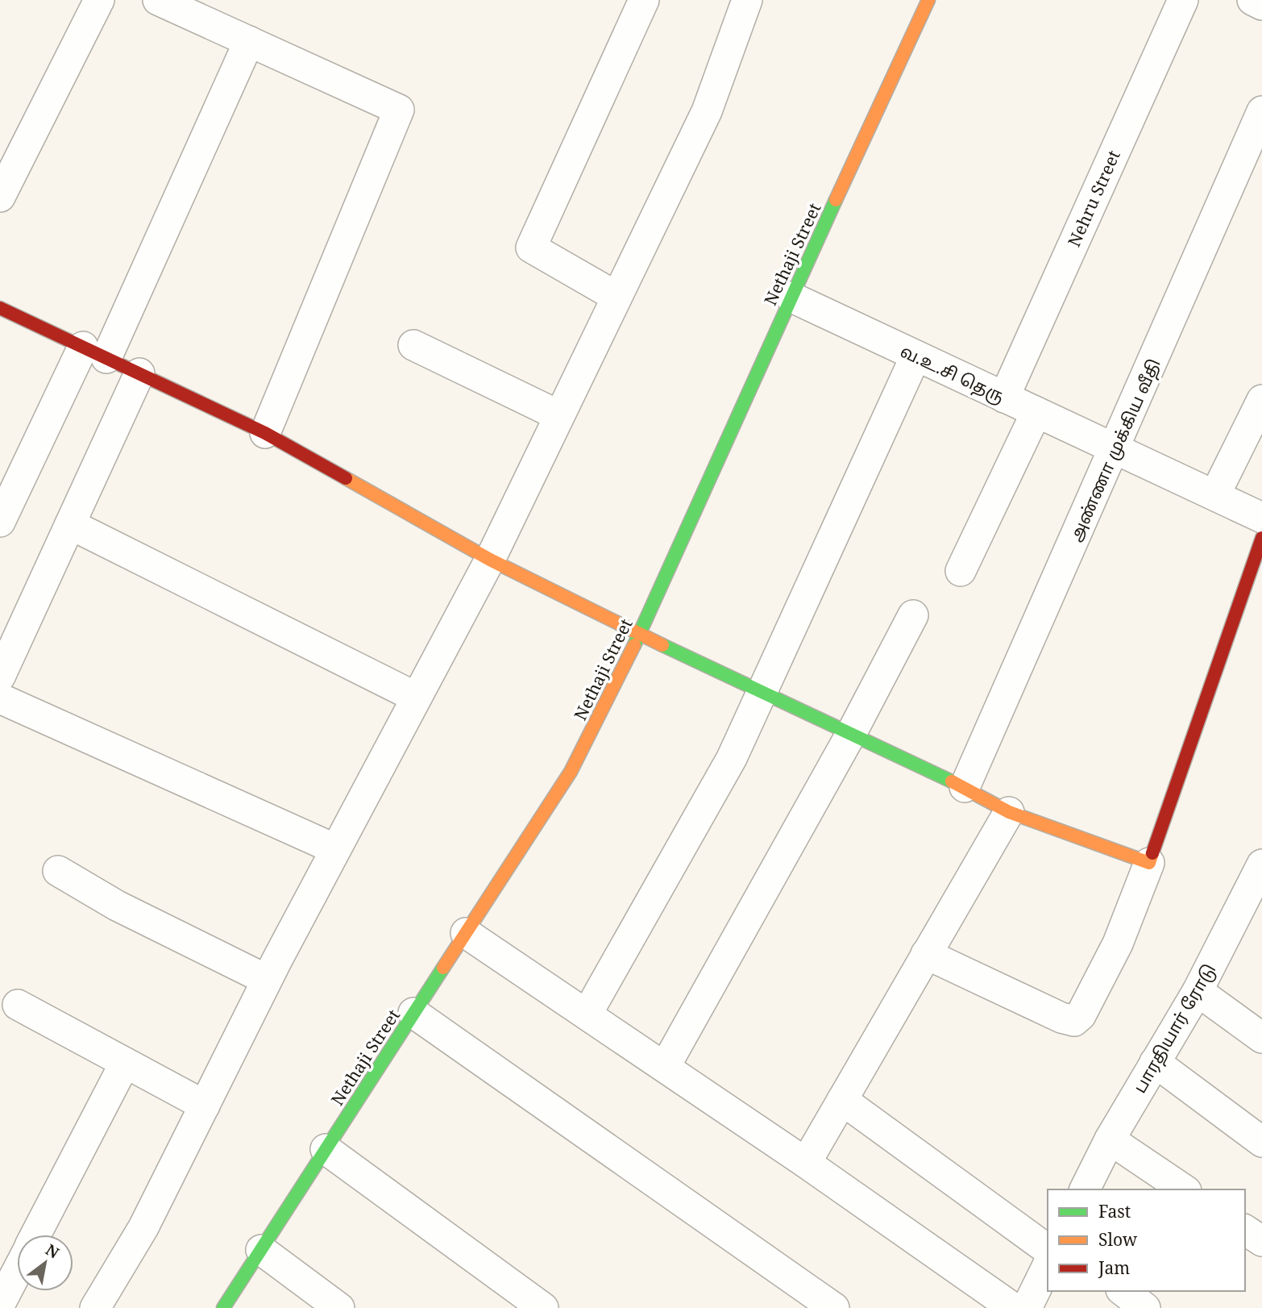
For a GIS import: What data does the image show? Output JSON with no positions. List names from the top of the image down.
{
  "streets": {
    "street": [
      "Nehru Street",
      "Nethaji Street",
      "வ.உ.சி தெரு",
      "அண்ணா முக்கிய வீதி",
      "பாரதியார் ரோடு"
    ]
  },
  "crossings": [
    ["Nehru Street", "வ.உ.சி தெரு"],
    ["Nethaji Street", "வ.உ.சி தெரு"],
    ["வ.உ.சி தெரு", "அண்ணா முக்கிய வீதி"]
  ],
  "legend": ["Fast", "Slow", "Jam"],
  "north": "top right"
}
